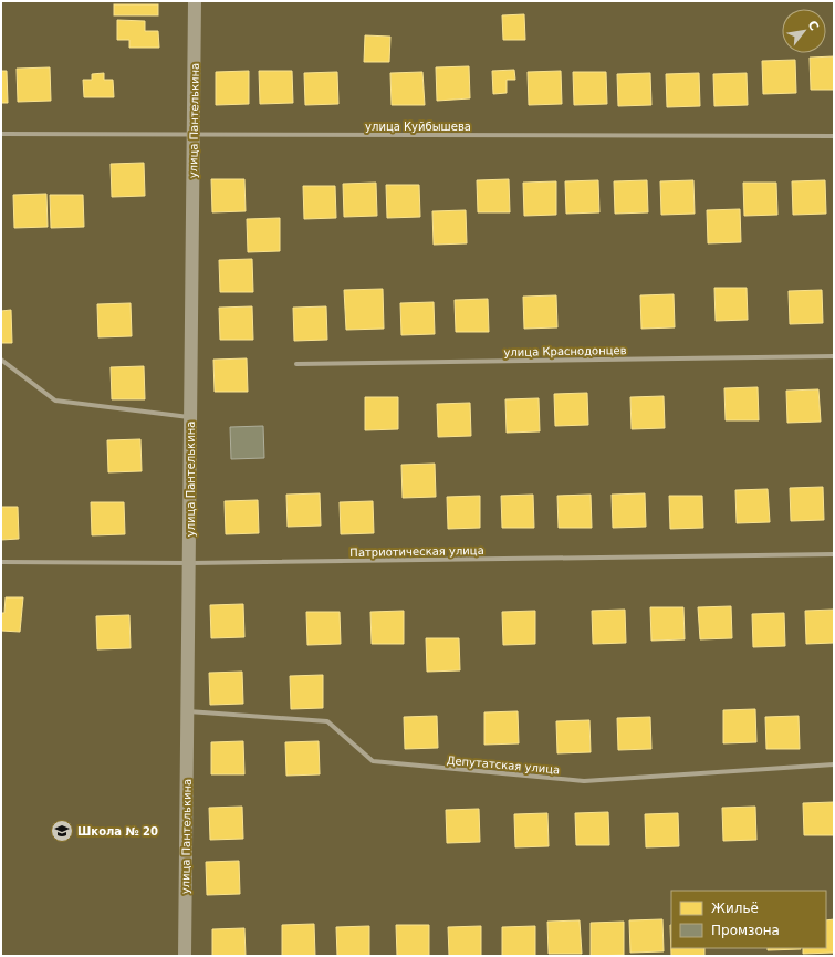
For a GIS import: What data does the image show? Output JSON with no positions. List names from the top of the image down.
{
  "streets": {
    "main road": ["улица Пантелькина"],
    "street": [
      "улица Куйбышева",
      "улица Краснодонцев",
      "Патриотическая улица",
      "Депутатская улица"
    ]
  },
  "crossings": [
    ["улица Пантелькина", "улица Куйбышева"],
    ["улица Пантелькина", "Патриотическая улица"],
    ["улица Пантелькина", "Депутатская улица"]
  ],
  "places": {
    "school or university": ["Школа № 20"]
  },
  "legend": ["Жильё", "Промзона"],
  "north": "top right"
}
